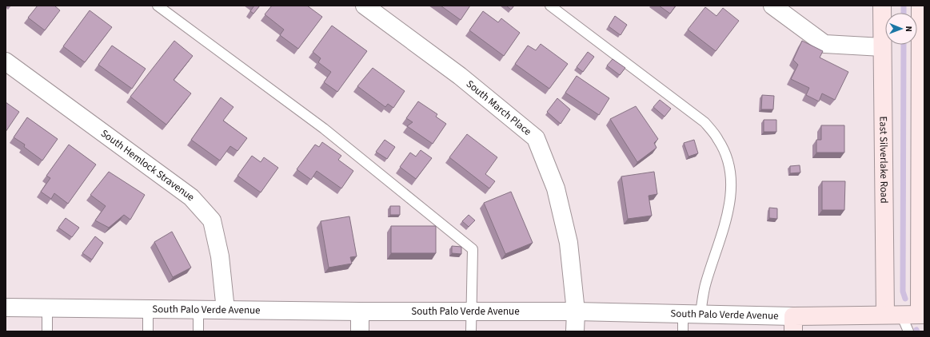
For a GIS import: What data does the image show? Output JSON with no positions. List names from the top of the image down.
{
  "streets": {
    "street": [
      "South March Place",
      "East Silverlake Road",
      "South Hemlock Stravenue",
      "South Palo Verde Avenue"
    ]
  },
  "crossings": [
    ["South March Place", "South Palo Verde Avenue"],
    ["East Silverlake Road", "South Palo Verde Avenue"],
    ["South Hemlock Stravenue", "South Palo Verde Avenue"]
  ],
  "north": "right"
}
